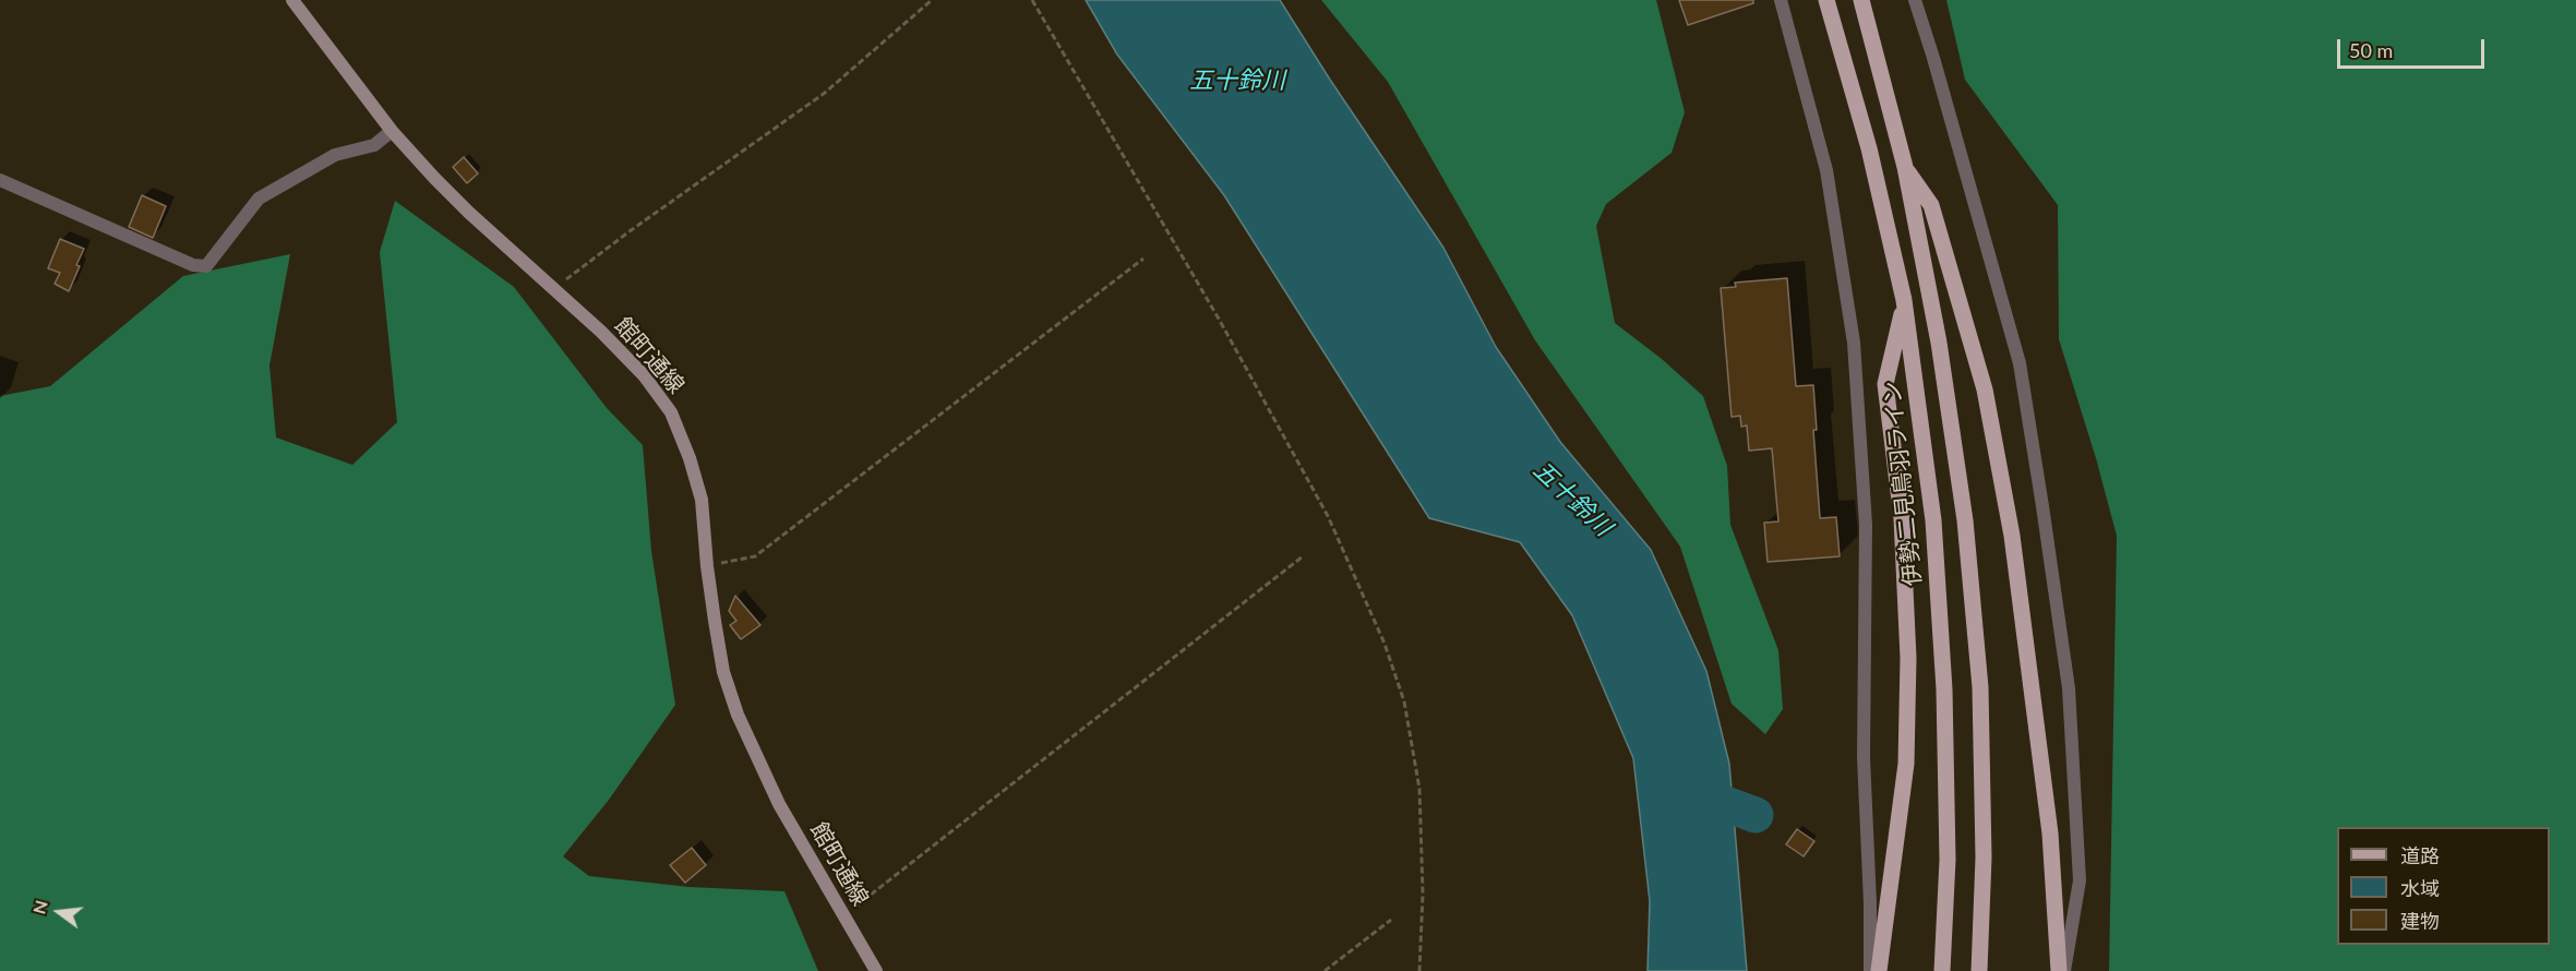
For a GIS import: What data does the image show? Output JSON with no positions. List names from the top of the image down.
{
  "streets": {
    "main road": ["館町通線", "伊勢二見鳥羽ライン"]
  },
  "water": ["五十鈴川"],
  "legend": ["道路", "水域", "建物"],
  "scale_bar": "50 m",
  "north": "left"
}
